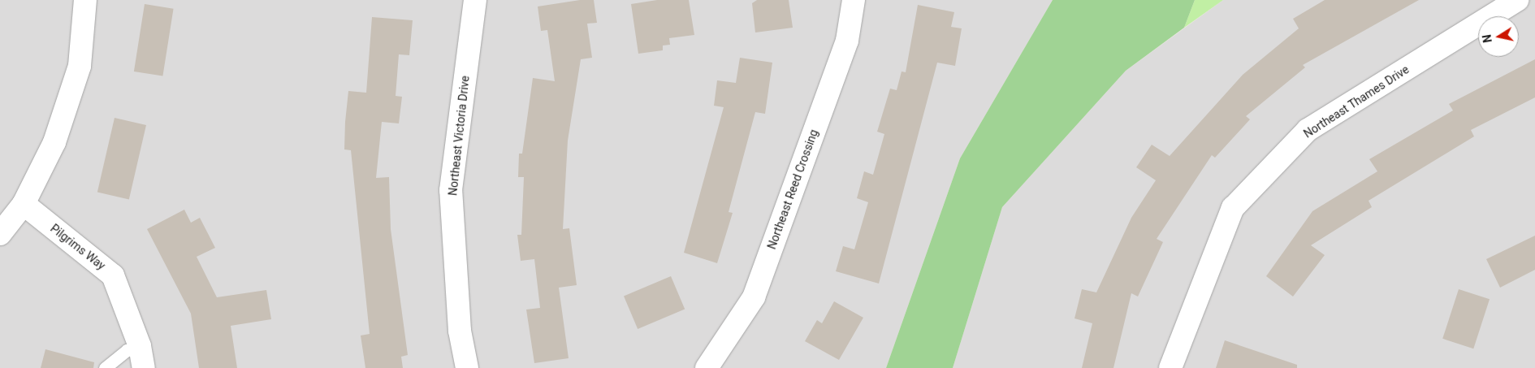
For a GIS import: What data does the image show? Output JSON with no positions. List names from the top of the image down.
{
  "streets": {
    "street": [
      "Northeast Thames Drive",
      "Northeast Victoria Drive",
      "Northeast Reed Crossing",
      "Pilgrims Way"
    ]
  },
  "north": "left"
}
